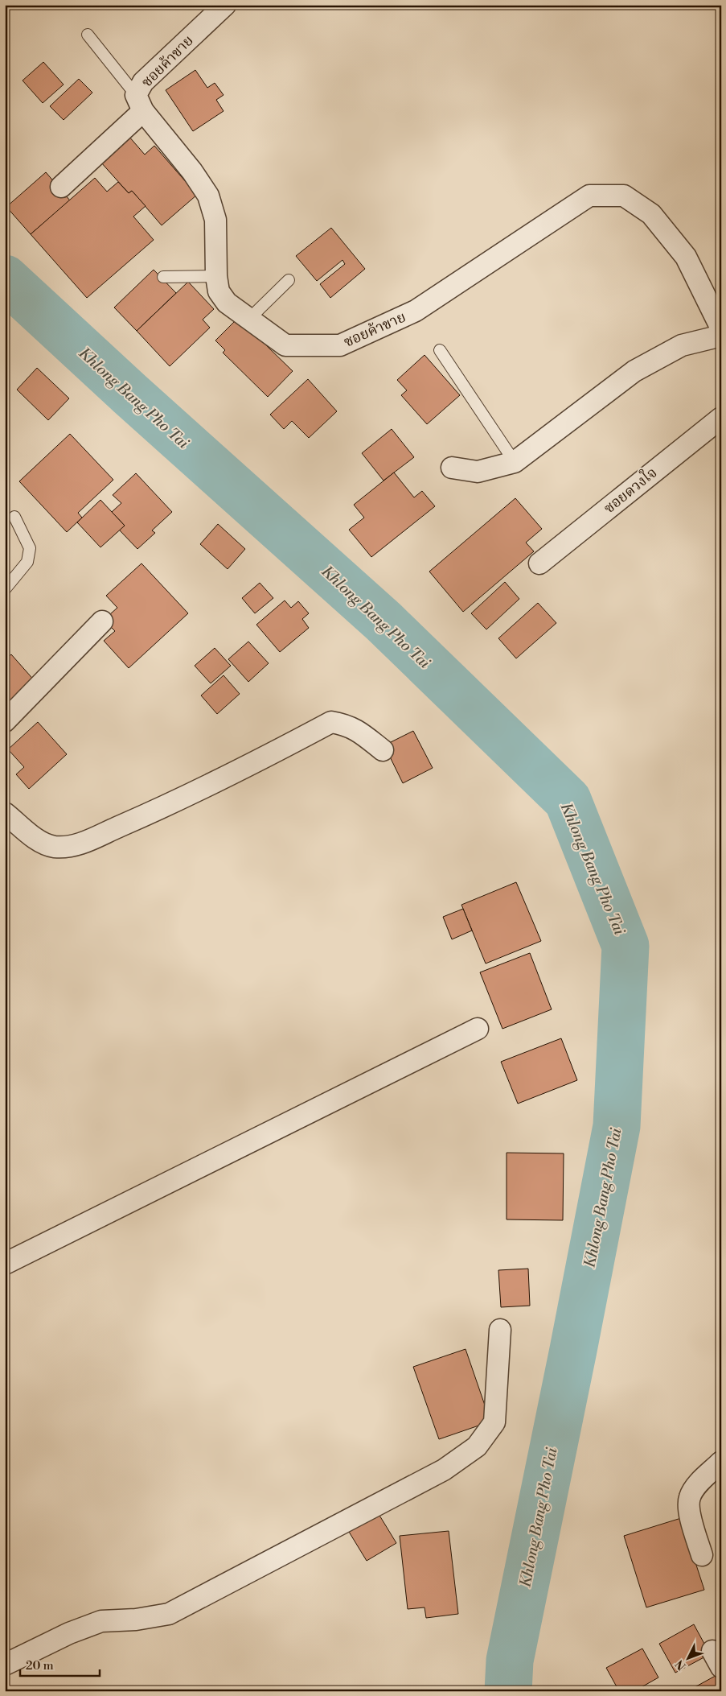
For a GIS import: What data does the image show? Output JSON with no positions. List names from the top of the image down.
{
  "streets": {
    "street": ["ซอยค้าขาย", "ซอยดวงใจ"]
  },
  "water": ["Khlong Bang Pho Tai"],
  "scale_bar": "20 m",
  "north": "bottom left"
}
